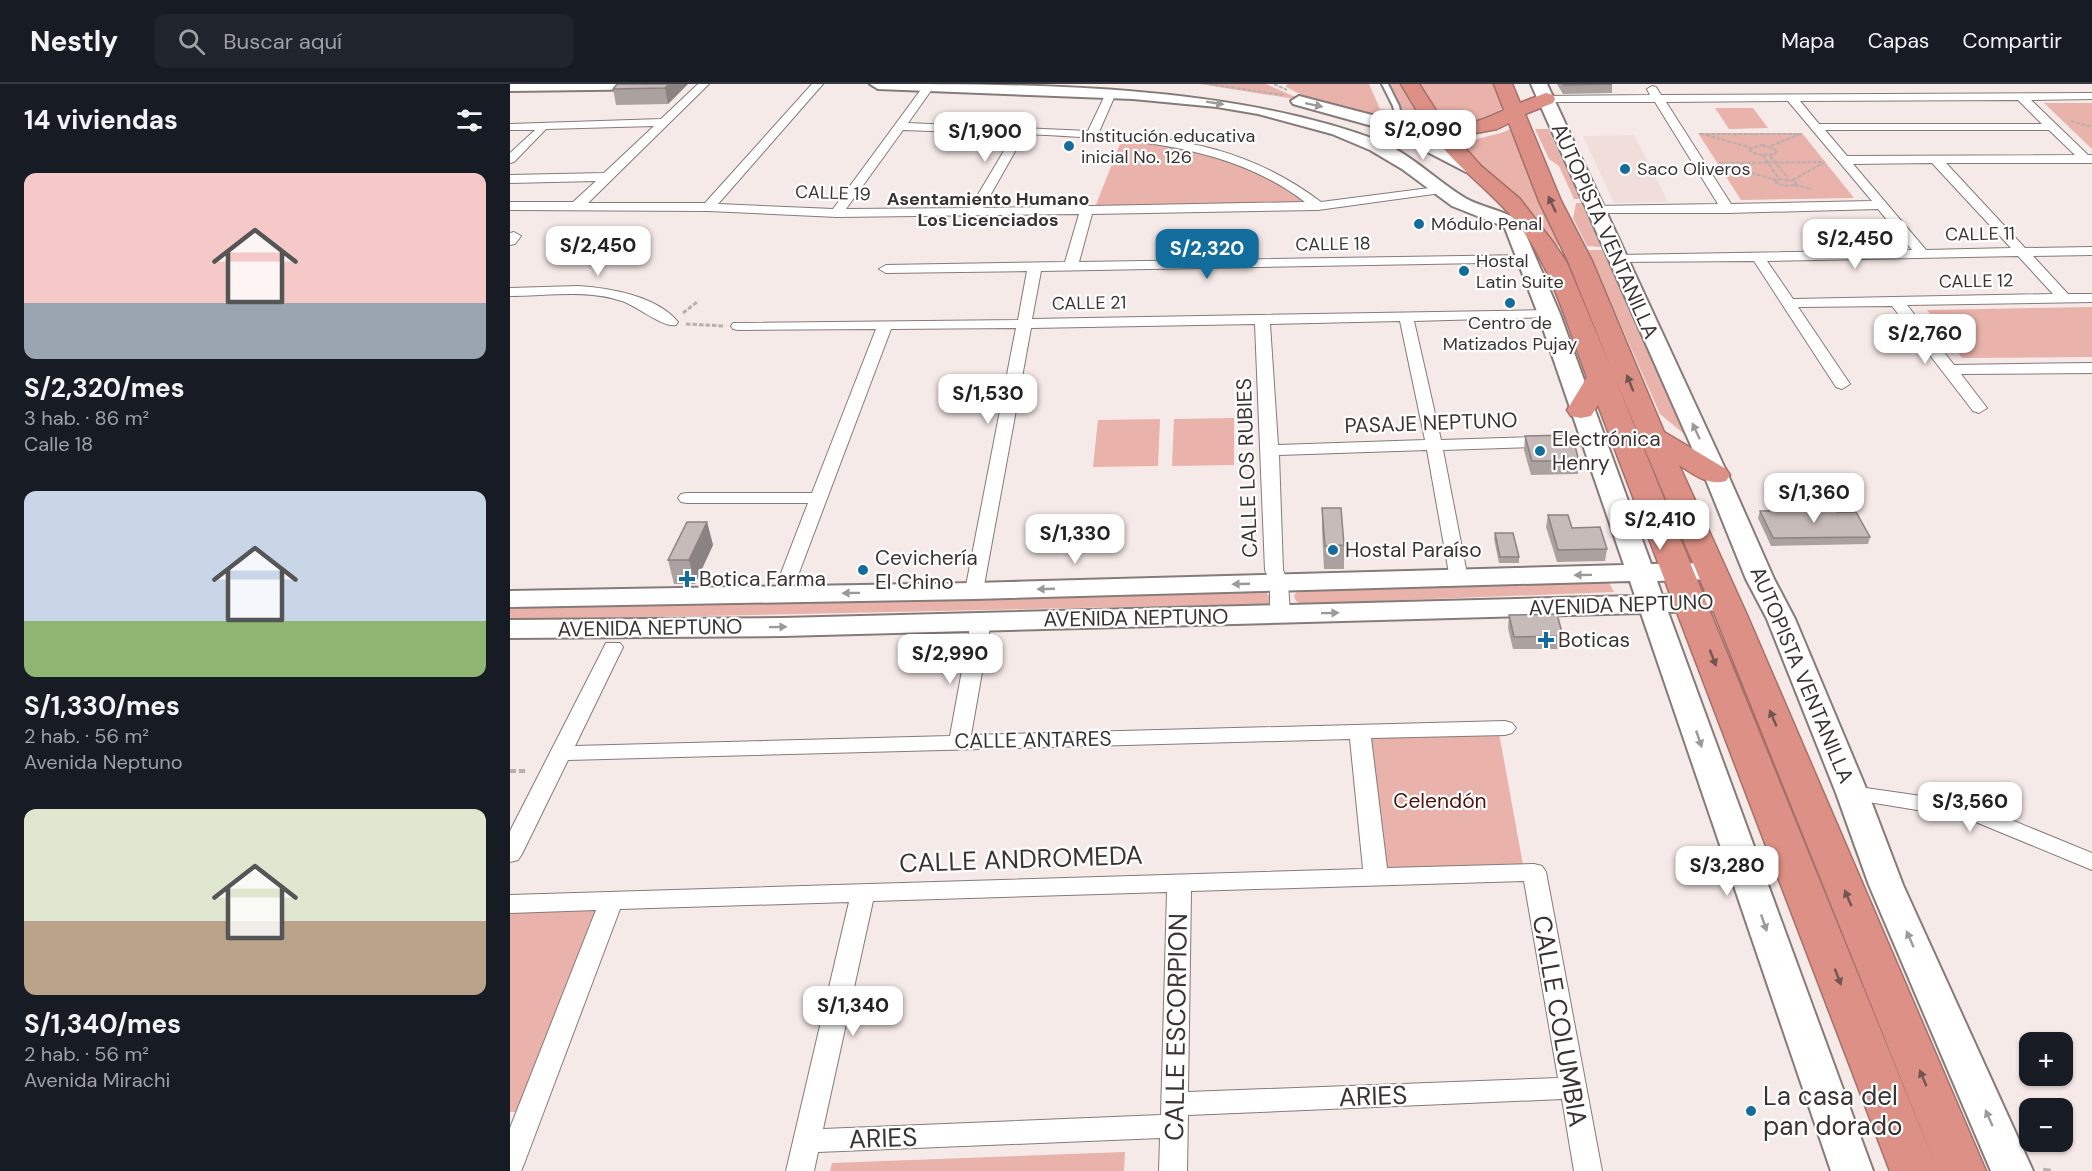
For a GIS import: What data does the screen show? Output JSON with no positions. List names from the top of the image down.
{
  "streets": {
    "highway": ["AUTOPISTA VENTANILLA"],
    "street": [
      "CALLE 19",
      "CALLE 11",
      "CALLE 18",
      "CALLE 12",
      "CALLE 21",
      "PASAJE NEPTUNO",
      "CALLE LOS RUBIES",
      "AVENIDA NEPTUNO",
      "CALLE ANTARES",
      "CALLE ANDROMEDA",
      "CALLE COLUMBIA",
      "CALLE ESCORPION",
      "ARIES"
    ]
  },
  "crossings": [
    ["AUTOPISTA VENTANILLA", "CALLE 11"],
    ["AUTOPISTA VENTANILLA", "AVENIDA NEPTUNO"],
    ["CALLE 21", "CALLE LOS RUBIES"],
    ["PASAJE NEPTUNO", "CALLE LOS RUBIES"],
    ["CALLE LOS RUBIES", "AVENIDA NEPTUNO"],
    ["CALLE ANDROMEDA", "CALLE COLUMBIA"],
    ["CALLE ANDROMEDA", "CALLE ESCORPION"],
    ["CALLE COLUMBIA", "ARIES"],
    ["CALLE ESCORPION", "ARIES"]
  ],
  "districts": ["Asentamiento Humano Los Licenciados"],
  "parks": ["Celendón"],
  "places": {
    "other": [
      "Institución educativa inicial No. 126",
      "Saco Oliveros",
      "Módulo Penal",
      "Hostal Latin Suite",
      "Centro de Matizados Pujay",
      "Electrónica Henry",
      "Hostal Paraíso",
      "Cevichería El Chino",
      "La casa del pan dorado"
    ],
    "health": ["Botica Farma", "Boticas"]
  },
  "page": {
    "header": "Nestly",
    "search": "Buscar aquí",
    "nav": ["Mapa", "Capas", "Compartir"],
    "heading": "14 viviendas",
    "price": [
      "S/2,090",
      "S/1,900",
      "S/2,450",
      "S/2,450",
      "S/2,320",
      "S/2,760",
      "S/1,530",
      "S/1,360",
      "S/2,410",
      "S/1,330",
      "S/2,990",
      "S/3,560",
      "S/3,280",
      "S/1,340"
    ],
    "list": [
      {
        "name": "S/2,320/mes",
        "note": "3 hab. · 86 m² · Calle 18"
      },
      {
        "name": "S/1,330/mes",
        "note": "2 hab. · 56 m² · Avenida Neptuno"
      },
      {
        "name": "S/1,340/mes",
        "note": "2 hab. · 56 m² · Avenida Mirachi"
      }
    ],
    "map_buttons": ["+", "−"]
  }
}
